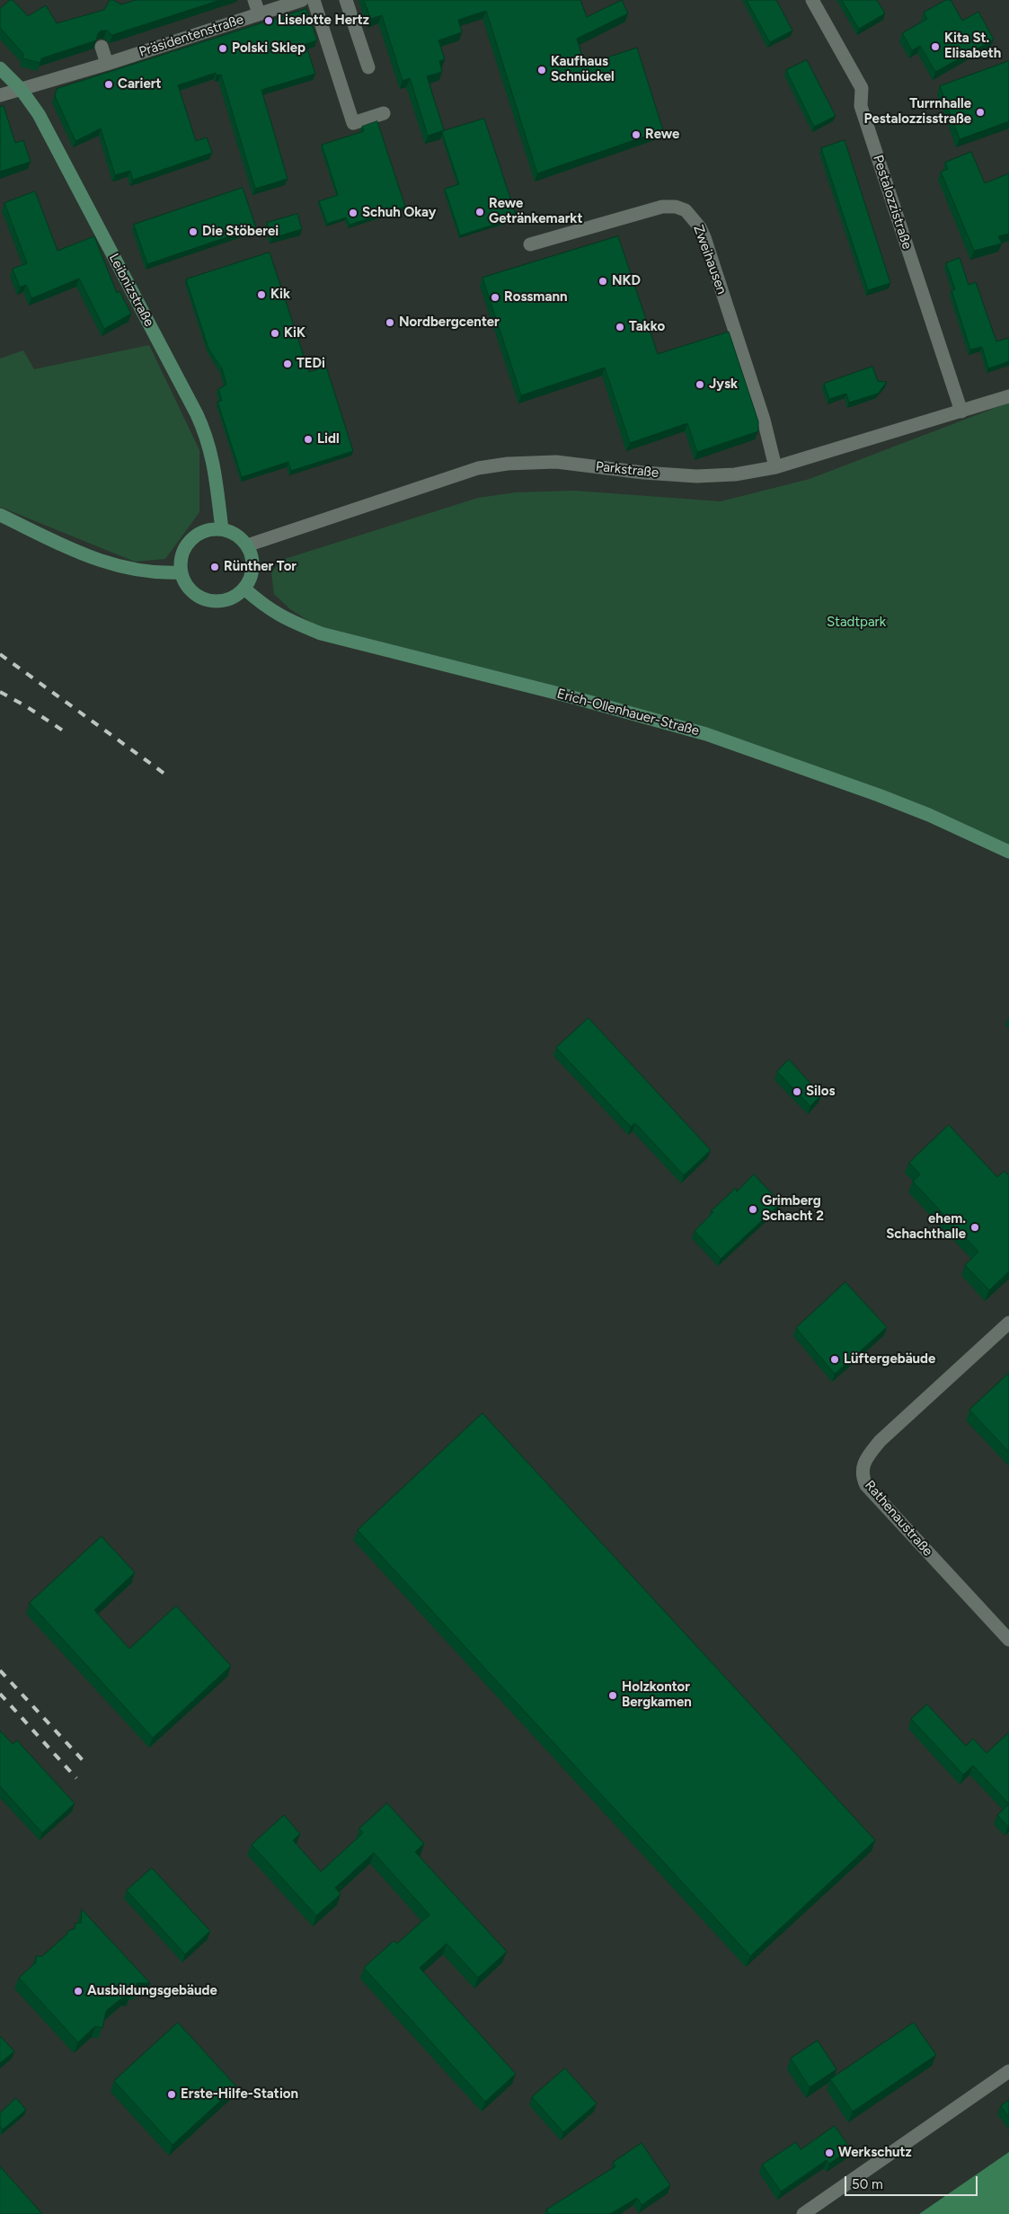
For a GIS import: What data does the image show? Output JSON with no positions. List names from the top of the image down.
{
  "streets": {
    "street": [
      "Präsidentenstraße",
      "Pestalozzistraße",
      "Zweihausen",
      "Leibnizstraße",
      "Parkstraße",
      "Erich-Ollenhauer-Straße",
      "Rathenaustraße"
    ]
  },
  "crossings": [
    ["Präsidentenstraße", "Leibnizstraße"],
    ["Pestalozzistraße", "Parkstraße"],
    ["Zweihausen", "Parkstraße"],
    ["Leibnizstraße", "Parkstraße"],
    ["Leibnizstraße", "Erich-Ollenhauer-Straße"],
    ["Parkstraße", "Erich-Ollenhauer-Straße"]
  ],
  "parks": ["Stadtpark"],
  "places": [
    "Liselotte Hertz",
    "Kita St. Elisabeth",
    "Polski Sklep",
    "Kaufhaus Schnückel",
    "Cariert",
    "Turrnhalle Pestalozzisstraße",
    "Rewe",
    "Rewe Getränkemarkt",
    "Schuh Okay",
    "Die Stöberei",
    "NKD",
    "Kik",
    "Rossmann",
    "Nordbergcenter",
    "Takko",
    "KiK",
    "TEDi",
    "Jysk",
    "Lidl",
    "Rünther Tor",
    "Silos",
    "Grimberg Schacht 2",
    "ehem. Schachthalle",
    "Lüftergebäude",
    "Holzkontor Bergkamen",
    "Ausbildungsgebäude",
    "Erste-Hilfe-Station",
    "Werkschutz"
  ],
  "scale_bar": "50 m"
}
